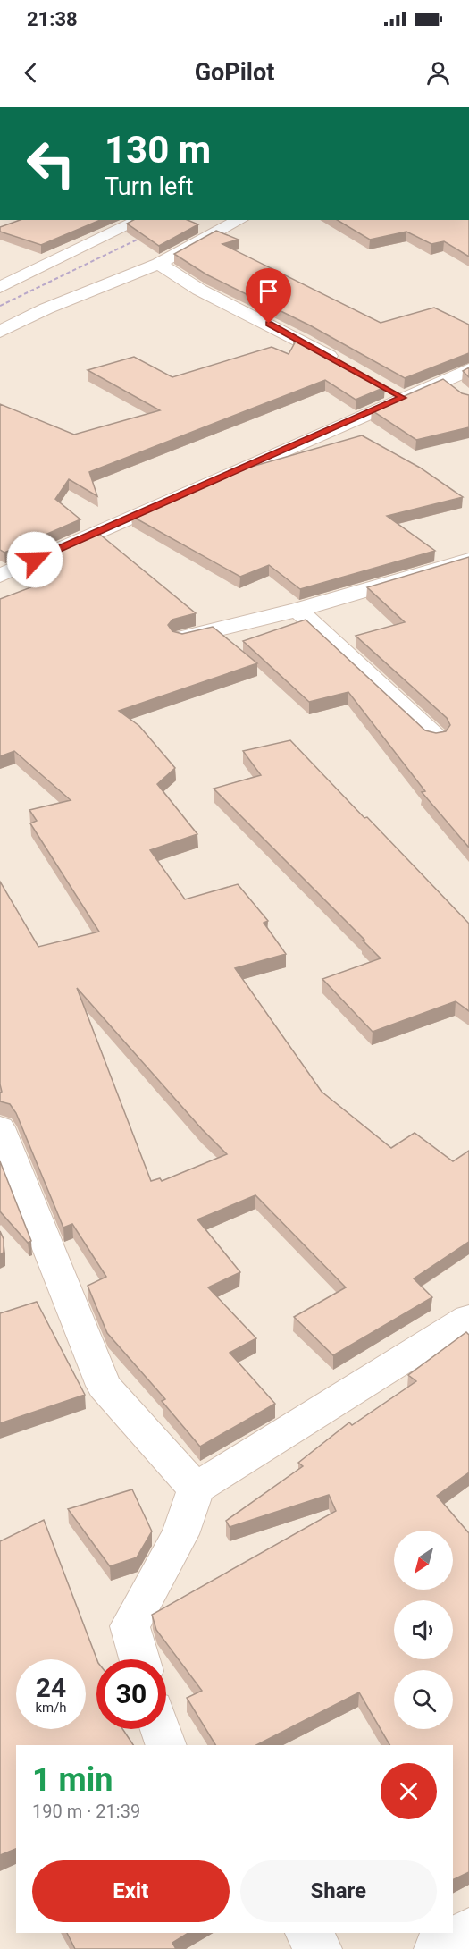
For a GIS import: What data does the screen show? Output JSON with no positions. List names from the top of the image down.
{
  "north": "bottom left",
  "page": {
    "status": "21:38",
    "header": "GoPilot",
    "turn": ["130 m", "Turn left"],
    "speed": "24 km/h",
    "limit": "30",
    "heading": ["1 min", "190 m · 21:39"],
    "buttons": ["Exit", "Share"]
  }
}
